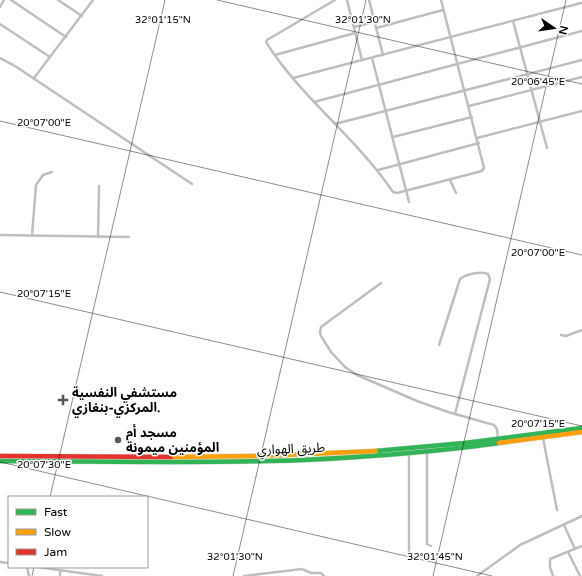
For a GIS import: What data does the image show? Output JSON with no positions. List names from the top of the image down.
{
  "streets": {
    "highway": ["طريق الهواري"]
  },
  "places": {
    "health": ["مستشفي النفسية المركزي-بنغازي."],
    "other": ["مسجد أم المؤمنين ميمونة"]
  },
  "legend": ["Fast", "Slow", "Jam"],
  "north": "right",
  "coordinates": [
    "32°01'15\"N",
    "32°01'30\"N",
    "20°06'45\"E",
    "20°07'00\"E",
    "20°07'15\"E",
    "20°07'30\"E",
    "32°01'45\"N"
  ]
}
